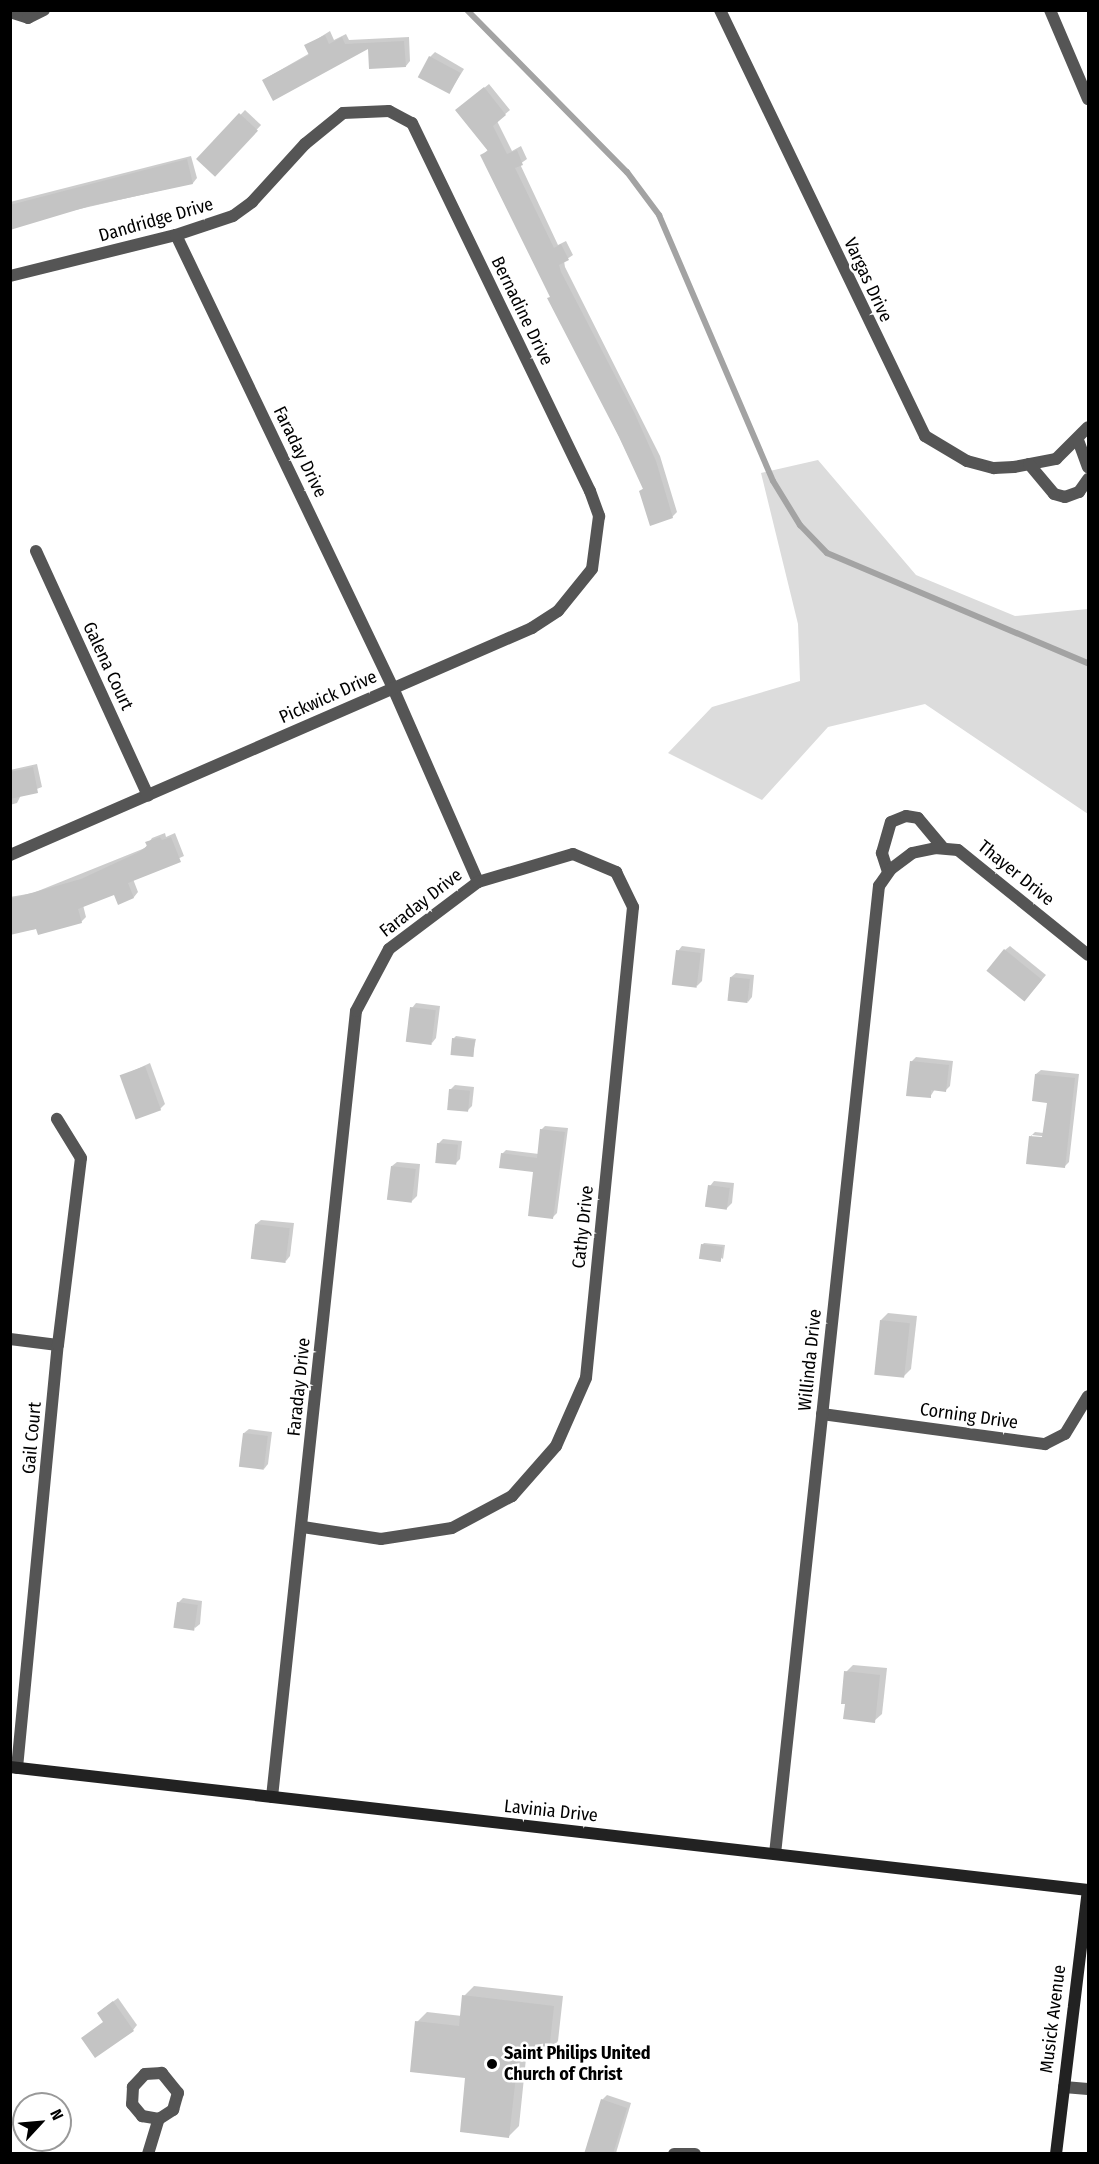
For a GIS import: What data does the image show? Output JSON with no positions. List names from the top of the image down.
{
  "streets": {
    "street": [
      "Dandridge Drive",
      "Vargas Drive",
      "Bernadine Drive",
      "Faraday Drive",
      "Galena Court",
      "Pickwick Drive",
      "Thayer Drive",
      "Cathy Drive",
      "Willinda Drive",
      "Corning Drive",
      "Gail Court",
      "Lavinia Drive",
      "Musick Avenue"
    ]
  },
  "crossings": [
    ["Dandridge Drive", "Bernadine Drive"],
    ["Dandridge Drive", "Faraday Drive"],
    ["Bernadine Drive", "Pickwick Drive"],
    ["Faraday Drive", "Pickwick Drive"],
    ["Faraday Drive", "Cathy Drive"],
    ["Faraday Drive", "Lavinia Drive"],
    ["Galena Court", "Pickwick Drive"],
    ["Thayer Drive", "Willinda Drive"],
    ["Willinda Drive", "Corning Drive"],
    ["Willinda Drive", "Lavinia Drive"],
    ["Gail Court", "Lavinia Drive"],
    ["Lavinia Drive", "Musick Avenue"]
  ],
  "places": ["Saint Philips United Church of Christ"],
  "north": "top right"
}
